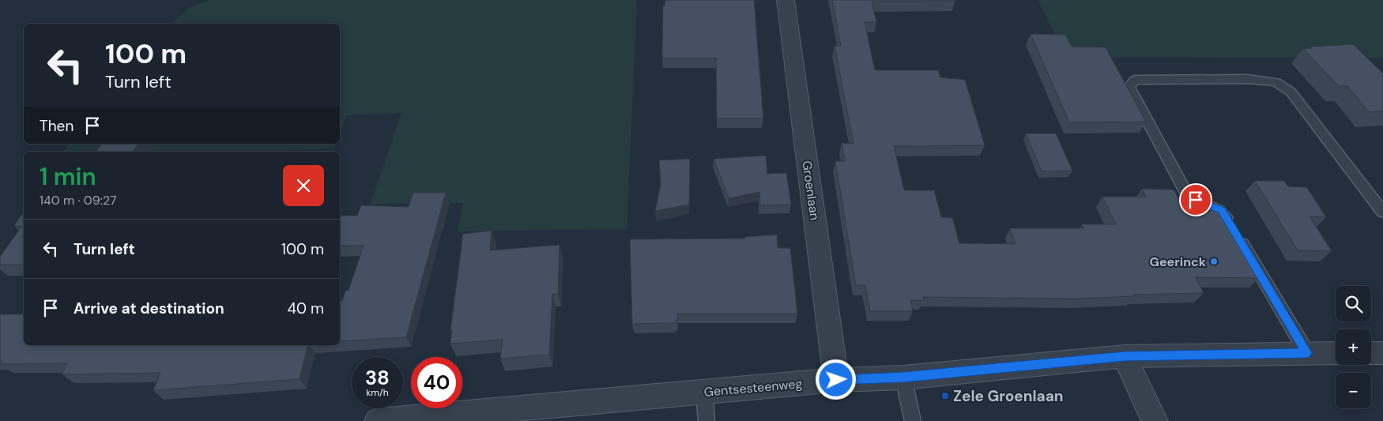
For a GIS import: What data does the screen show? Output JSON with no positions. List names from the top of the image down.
{
  "streets": {
    "street": ["Groenlaan", "Gentsesteenweg"]
  },
  "crossings": [
    ["Groenlaan", "Gentsesteenweg"]
  ],
  "places": {
    "other": ["Geerinck"],
    "transit": ["Zele Groenlaan"]
  },
  "page": {
    "turn": ["100 m", "Turn left"],
    "then": "Then",
    "heading": ["1 min", "140 m · 09:27"],
    "list": [
      {
        "name": "Turn left",
        "value": "100 m"
      },
      {
        "name": "Arrive at destination",
        "value": "40 m"
      }
    ],
    "map_buttons": ["+", "−"],
    "speed": "38 km/h",
    "limit": "40"
  }
}
